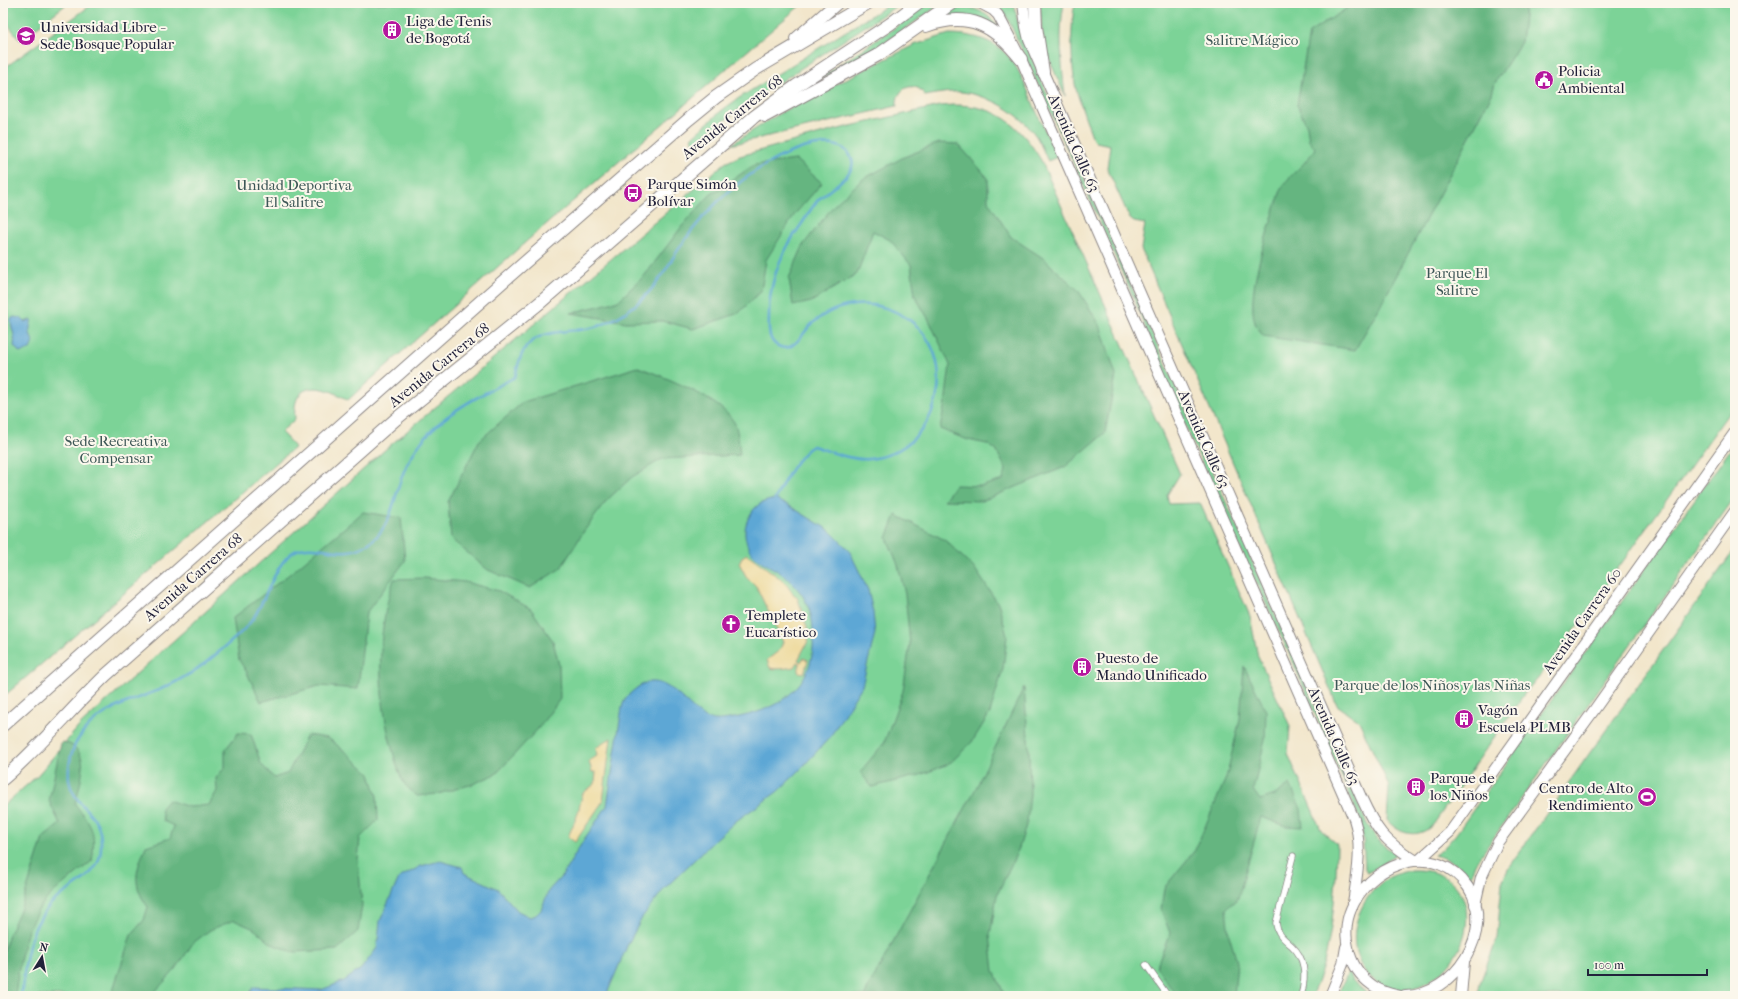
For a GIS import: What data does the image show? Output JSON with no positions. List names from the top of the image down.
{
  "streets": {
    "main road": ["Avenida Carrera 68", "Avenida Calle 63", "Avenida Carrera 60"]
  },
  "crossings": [
    ["Avenida Calle 63", "Avenida Carrera 60"]
  ],
  "parks": [
    "Salitre Mágico",
    "Unidad Deportiva El Salitre",
    "Parque El Salitre",
    "Sede Recreativa Compensar",
    "Parque de los Niños y las Niñas"
  ],
  "places": {
    "building": [
      "Liga de Tenis de Bogotá",
      "Puesto de Mando Unificado",
      "Vagón Escuela PLMB",
      "Parque de los Niños"
    ],
    "school or university": ["Universidad Libre - Sede Bosque Popular"],
    "public building": ["Policia Ambiental"],
    "bus stop": ["Parque Simón Bolívar"],
    "church": ["Templete Eucarístico"],
    "sports": ["Centro de Alto Rendimiento"]
  },
  "scale_bar": "100 m",
  "north": "top"
}
